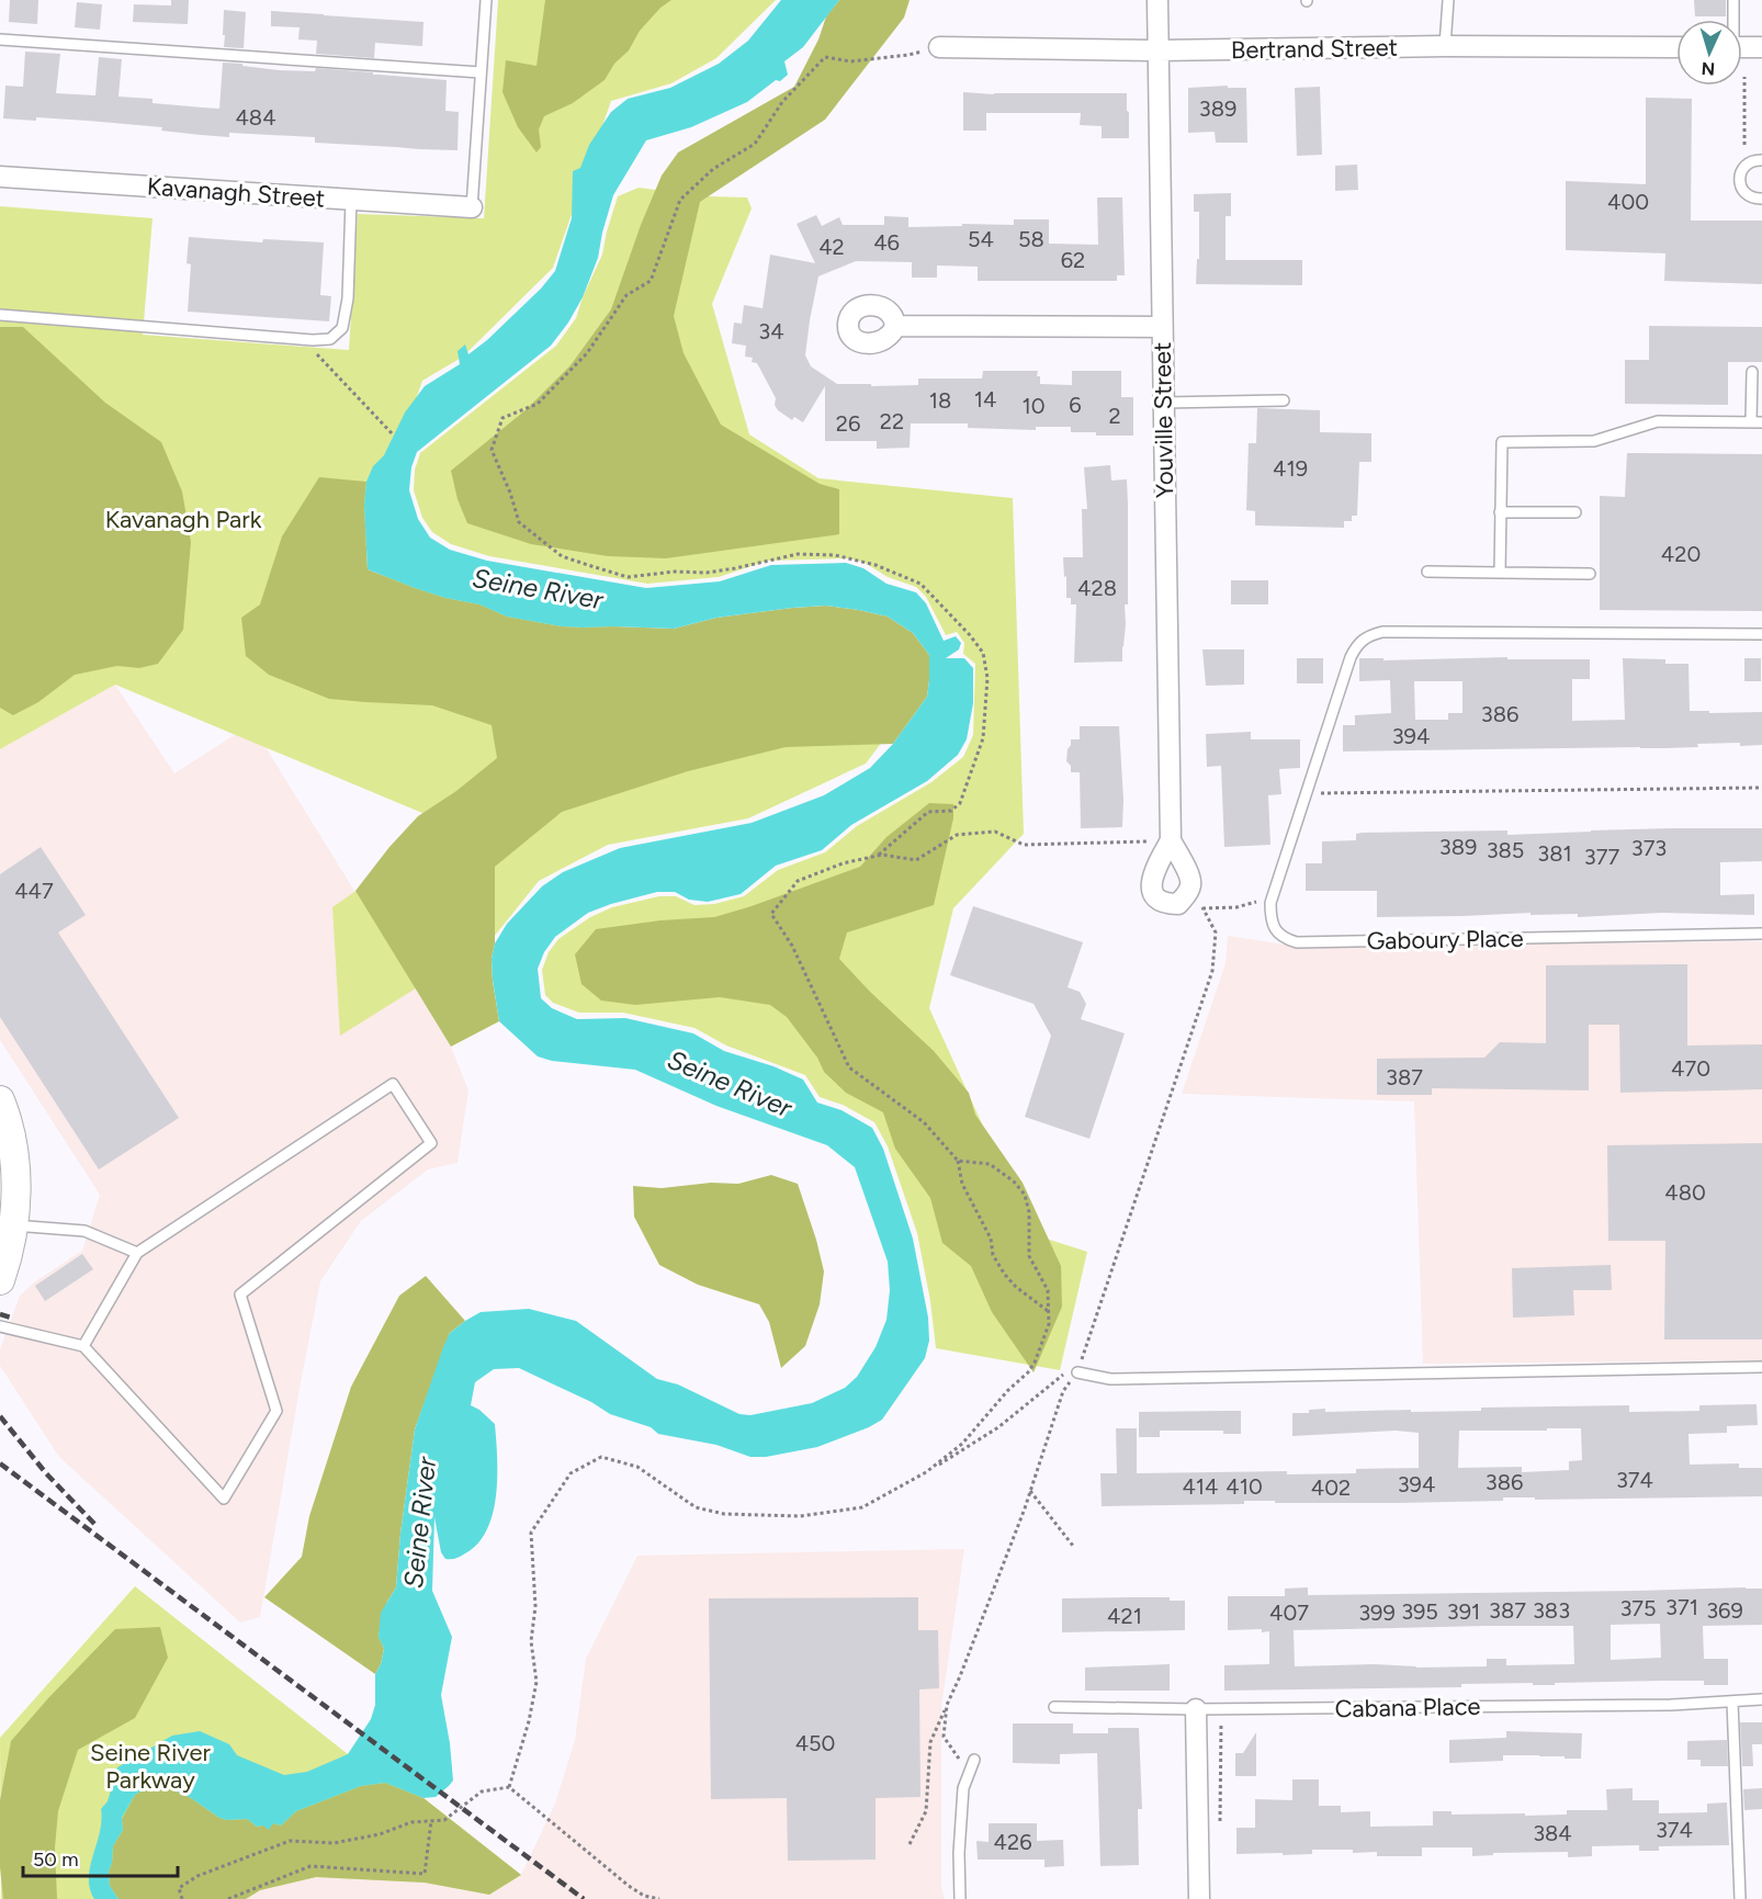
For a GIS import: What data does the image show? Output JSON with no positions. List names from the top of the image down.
{
  "streets": {
    "street": ["Bertrand Street", "Kavanagh Street", "Youville Street"],
    "lane": ["Gaboury Place", "Cabana Place"]
  },
  "crossings": [
    ["Bertrand Street", "Youville Street"]
  ],
  "water": ["Seine River"],
  "parks": ["Kavanagh Park", "Seine River Parkway"],
  "house_numbers": [
    "389",
    "484",
    "400",
    "54",
    "58",
    "46",
    "42",
    "62",
    "34",
    "14",
    "18",
    "6",
    "10",
    "2",
    "22",
    "26",
    "419",
    "420",
    "428",
    "386",
    "394",
    "389",
    "373",
    "385",
    "381",
    "377",
    "447",
    "470",
    "387",
    "480",
    "374",
    "386",
    "394",
    "414",
    "410",
    "402",
    "371",
    "375",
    "387",
    "383",
    "369",
    "395",
    "391",
    "407",
    "399",
    "421",
    "450",
    "374",
    "384",
    "426"
  ],
  "scale_bar": "50 m",
  "north": "bottom"
}
